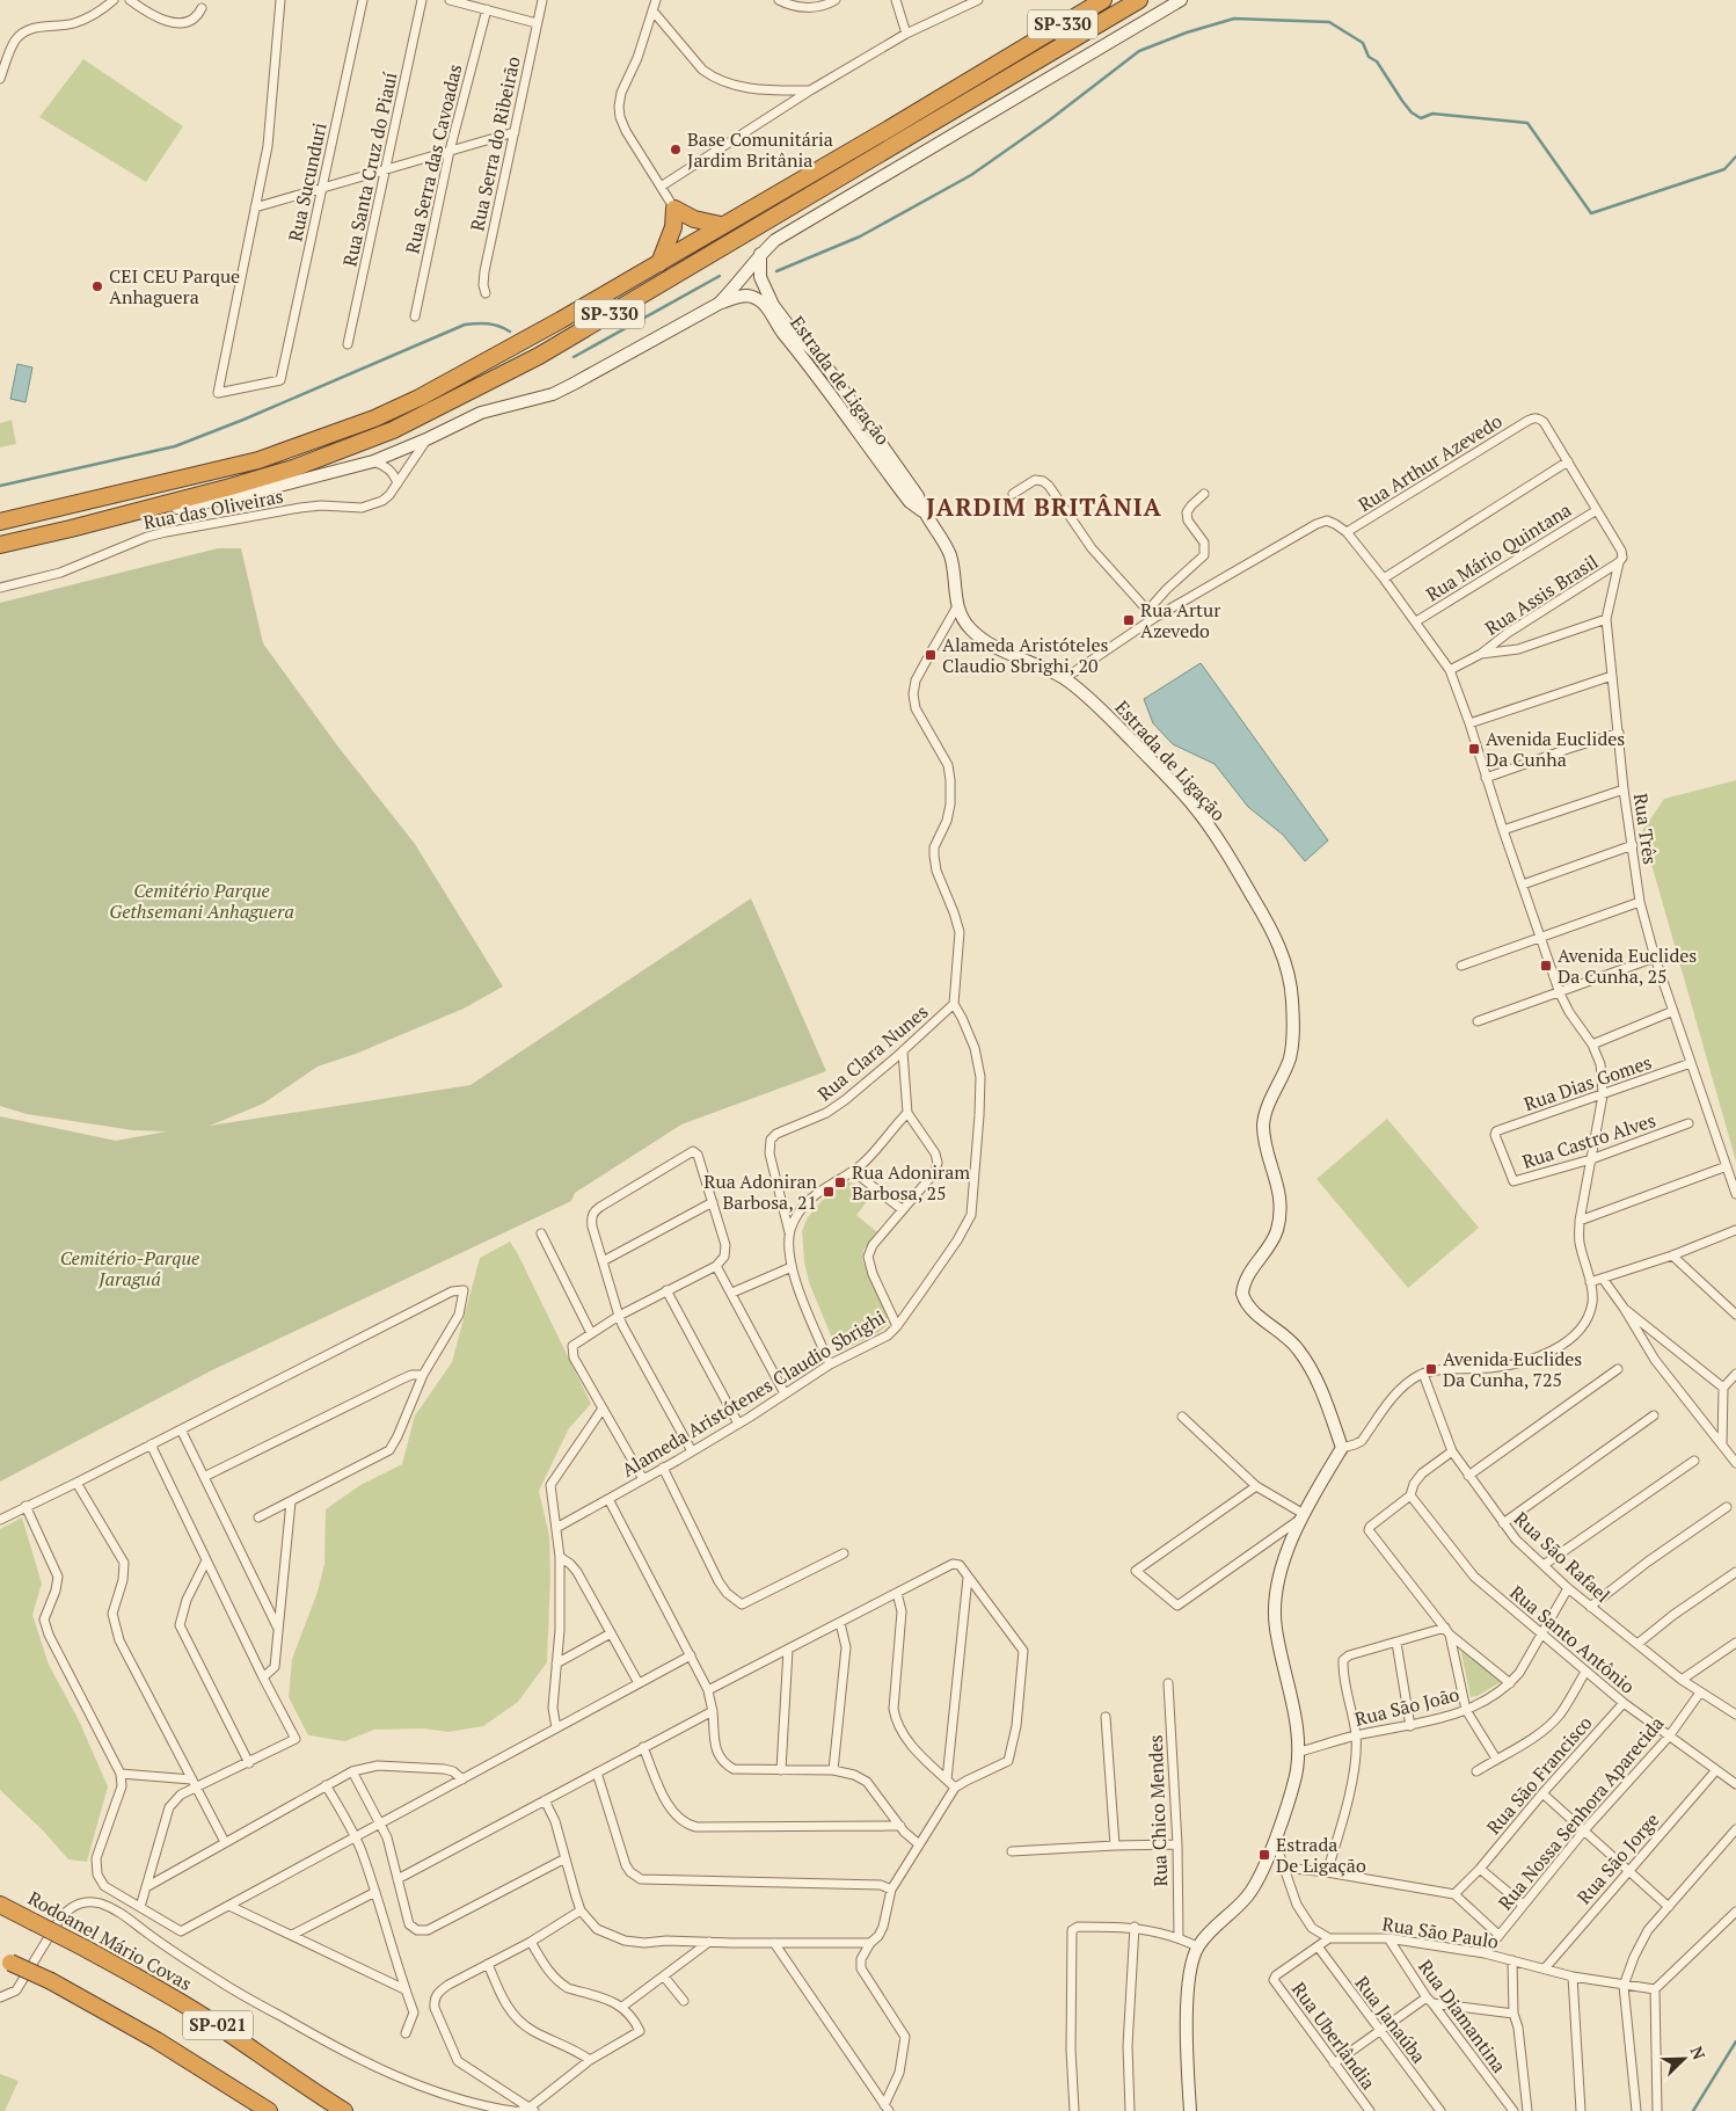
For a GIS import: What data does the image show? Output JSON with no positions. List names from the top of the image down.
{
  "streets": {
    "highway": ["SP-330", "Rodoanel Mário Covas", "SP-021"],
    "main road": ["Estrada de Ligação"],
    "street": [
      "Rua Serra do Ribeirão",
      "Rua Serra das Cavoadas",
      "Rua Santa Cruz do Piauí",
      "Rua Sucunduri",
      "Rua Arthur Azevedo",
      "Rua das Oliveiras",
      "Rua Mário Quintana",
      "Rua Assis Brasil",
      "Rua Três",
      "Rua Clara Nunes",
      "Rua Dias Gomes",
      "Rua Castro Alves",
      "Alameda Aristótenes Claudio Sbrighi",
      "Rua São Rafael",
      "Rua Santo Antônio",
      "Rua São João",
      "Rua São Francisco",
      "Rua Chico Mendes",
      "Rua Nossa Senhora Aparecida",
      "Rua São Jorge",
      "Rua São Paulo",
      "Rua Diamantina",
      "Rua Janaúba",
      "Rua Uberlândia"
    ]
  },
  "crossings": [
    ["Estrada de Ligação", "Alameda Aristótenes Claudio Sbrighi"],
    ["Rua Arthur Azevedo", "Rua Três"],
    ["Rua Mário Quintana", "Rua Três"],
    ["Rua Assis Brasil", "Rua Três"],
    ["Rua Três", "Rua Dias Gomes"],
    ["Rua Clara Nunes", "Alameda Aristótenes Claudio Sbrighi"],
    ["Rua Dias Gomes", "Rua Castro Alves"],
    ["Rua São Rafael", "Rua São João"],
    ["Rua São Rafael", "Rua Nossa Senhora Aparecida"],
    ["Rua Santo Antônio", "Rua São João"],
    ["Rua Santo Antônio", "Rua São Francisco"],
    ["Rua Santo Antônio", "Rua Nossa Senhora Aparecida"],
    ["Rua Santo Antônio", "Rua São Jorge"],
    ["Rua Nossa Senhora Aparecida", "Rua São Paulo"],
    ["Rua São Jorge", "Rua São Paulo"],
    ["Rua São Paulo", "Rua Diamantina"],
    ["Rua São Paulo", "Rua Uberlândia"],
    ["Rua Janaúba", "Rua Uberlândia"]
  ],
  "districts": ["JARDIM BRITÂNIA"],
  "parks": ["Cemitério Parque Gethsemani Anhaguera", "Cemitério-Parque Jaraguá"],
  "places": {
    "other": ["Base Comunitária Jardim Britânia", "CEI CEU Parque Anhaguera"],
    "transit": [
      "Rua Artur Azevedo",
      "Alameda Aristóteles Claudio Sbrighi, 20",
      "Avenida Euclides Da Cunha",
      "Avenida Euclides Da Cunha, 25",
      "Rua Adoniram Barbosa, 25",
      "Rua Adoniran Barbosa, 21",
      "Avenida Euclides Da Cunha, 725",
      "Estrada De Ligação"
    ]
  },
  "north": "top right"
}
